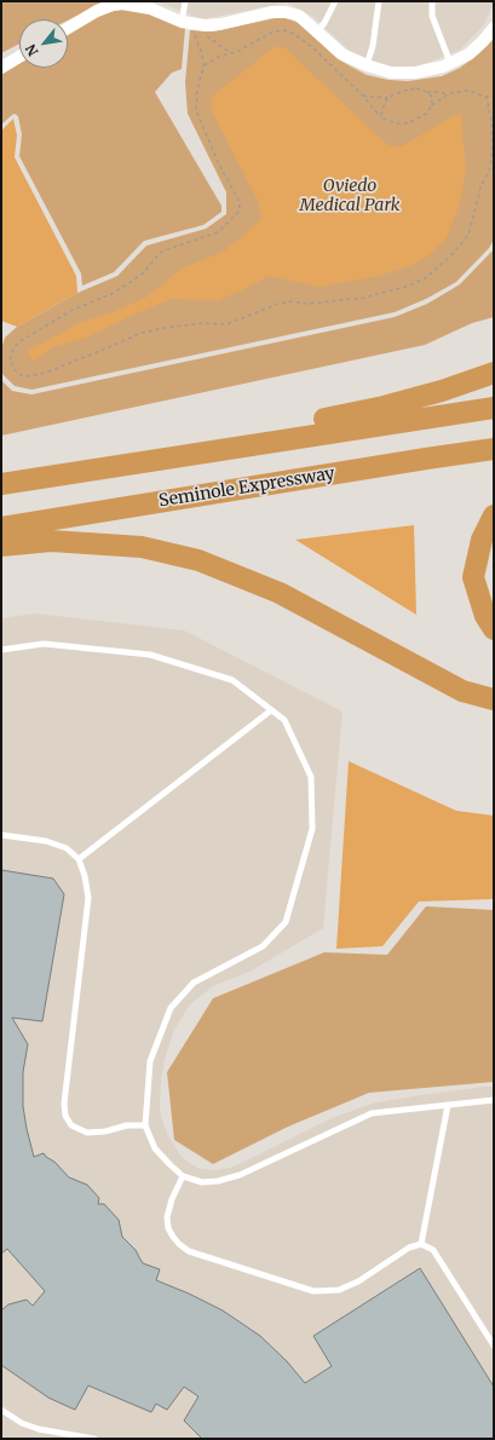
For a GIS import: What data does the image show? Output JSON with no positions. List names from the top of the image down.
{
  "streets": {
    "highway": ["Seminole Expressway"]
  },
  "parks": ["Oviedo Medical Park"],
  "north": "bottom left"
}
